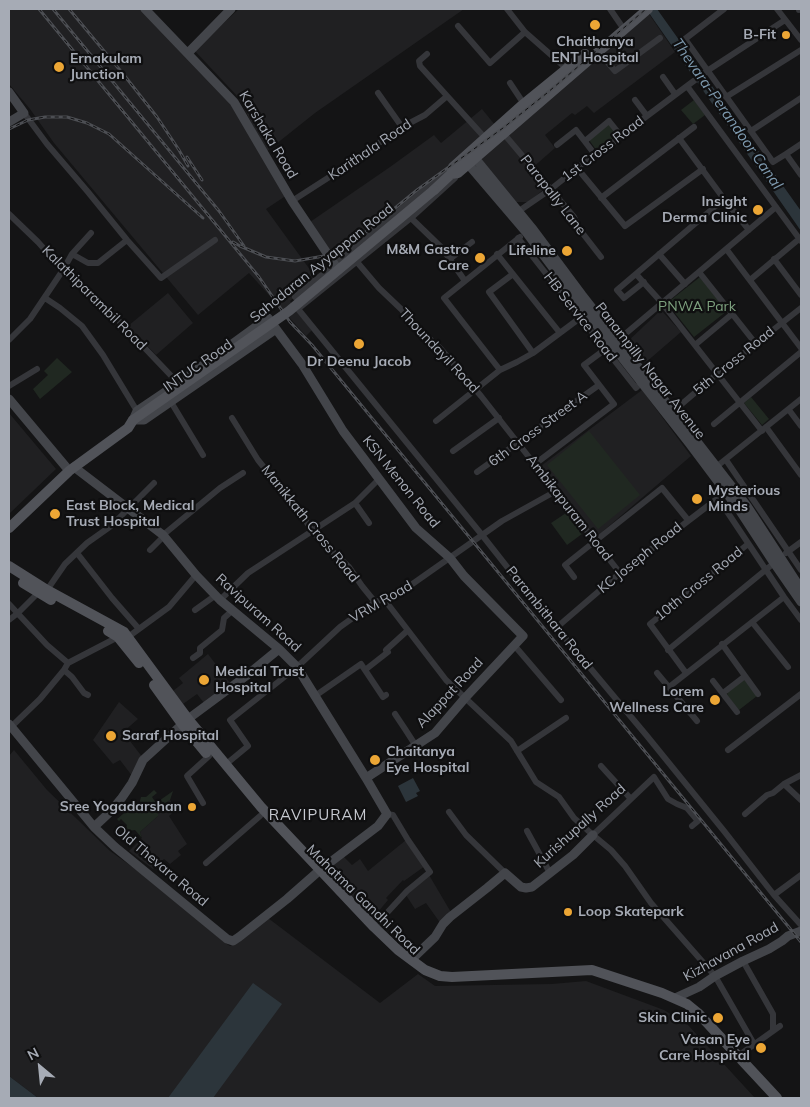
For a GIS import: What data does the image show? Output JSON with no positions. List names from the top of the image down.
{
  "streets": {
    "main road": ["Sahodaran Ayyappan Road", "Mahatma Gandhi Road"],
    "street": [
      "Karshaka Road",
      "1st Cross Road",
      "Karithala Road",
      "Parapally Lane",
      "Kalathiparambil Road",
      "HB Service Road",
      "Thoundayil Road",
      "5th Cross Road",
      "INTUC Road",
      "Panampilly Nagar Avenue",
      "6th Cross Street A",
      "KSN Menon Road",
      "Ambikapuram Road",
      "Manikkath Cross Road",
      "KC Joseph Road",
      "10th Cross Road",
      "VRM Road",
      "Ravipuram Road",
      "Parambithara Road",
      "Alappat Road",
      "Kurishupally Road",
      "Old Thevara Road",
      "Kizhavana Road"
    ]
  },
  "crossings": [
    ["Karshaka Road", "Karithala Road"],
    ["1st Cross Road", "Parapally Lane"],
    ["1st Cross Road", "Panampilly Nagar Avenue"],
    ["Parapally Lane", "Sahodaran Ayyappan Road"],
    ["Sahodaran Ayyappan Road", "INTUC Road"],
    ["Sahodaran Ayyappan Road", "Panampilly Nagar Avenue"],
    ["Sahodaran Ayyappan Road", "Ravipuram Road"],
    ["Kalathiparambil Road", "KSN Menon Road"],
    ["HB Service Road", "Panampilly Nagar Avenue"],
    ["Thoundayil Road", "6th Cross Street A"],
    ["Thoundayil Road", "Ambikapuram Road"],
    ["5th Cross Road", "Panampilly Nagar Avenue"],
    ["INTUC Road", "KSN Menon Road"],
    ["Panampilly Nagar Avenue", "KC Joseph Road"],
    ["6th Cross Street A", "Ambikapuram Road"],
    ["KSN Menon Road", "VRM Road"],
    ["KSN Menon Road", "Alappat Road"],
    ["Ambikapuram Road", "KC Joseph Road"],
    ["Ambikapuram Road", "VRM Road"],
    ["Manikkath Cross Road", "VRM Road"],
    ["KC Joseph Road", "Parambithara Road"],
    ["VRM Road", "Ravipuram Road"],
    ["VRM Road", "Parambithara Road"],
    ["VRM Road", "Mahatma Gandhi Road"],
    ["Ravipuram Road", "Alappat Road"],
    ["Old Thevara Road", "Mahatma Gandhi Road"],
    ["Mahatma Gandhi Road", "Kizhavana Road"]
  ],
  "districts": ["RAVIPURAM"],
  "water": ["Thevara-Perandoor Canal"],
  "parks": ["PNWA Park"],
  "places": [
    "Chaithanya ENT Hospital",
    "B-Fit",
    "Ernakulam Junction",
    "Insight Derma Clinic",
    "Lifeline",
    "M&M Gastro Care",
    "Dr Deenu Jacob",
    "Mysterious Minds",
    "East Block, Medical Trust Hospital",
    "Medical Trust Hospital",
    "Lorem Wellness Care",
    "Saraf Hospital",
    "Chaitanya Eye Hospital",
    "Sree Yogadarshan",
    "Loop Skatepark",
    "Skin Clinic",
    "Vasan Eye Care Hospital"
  ],
  "north": "top left"
}
